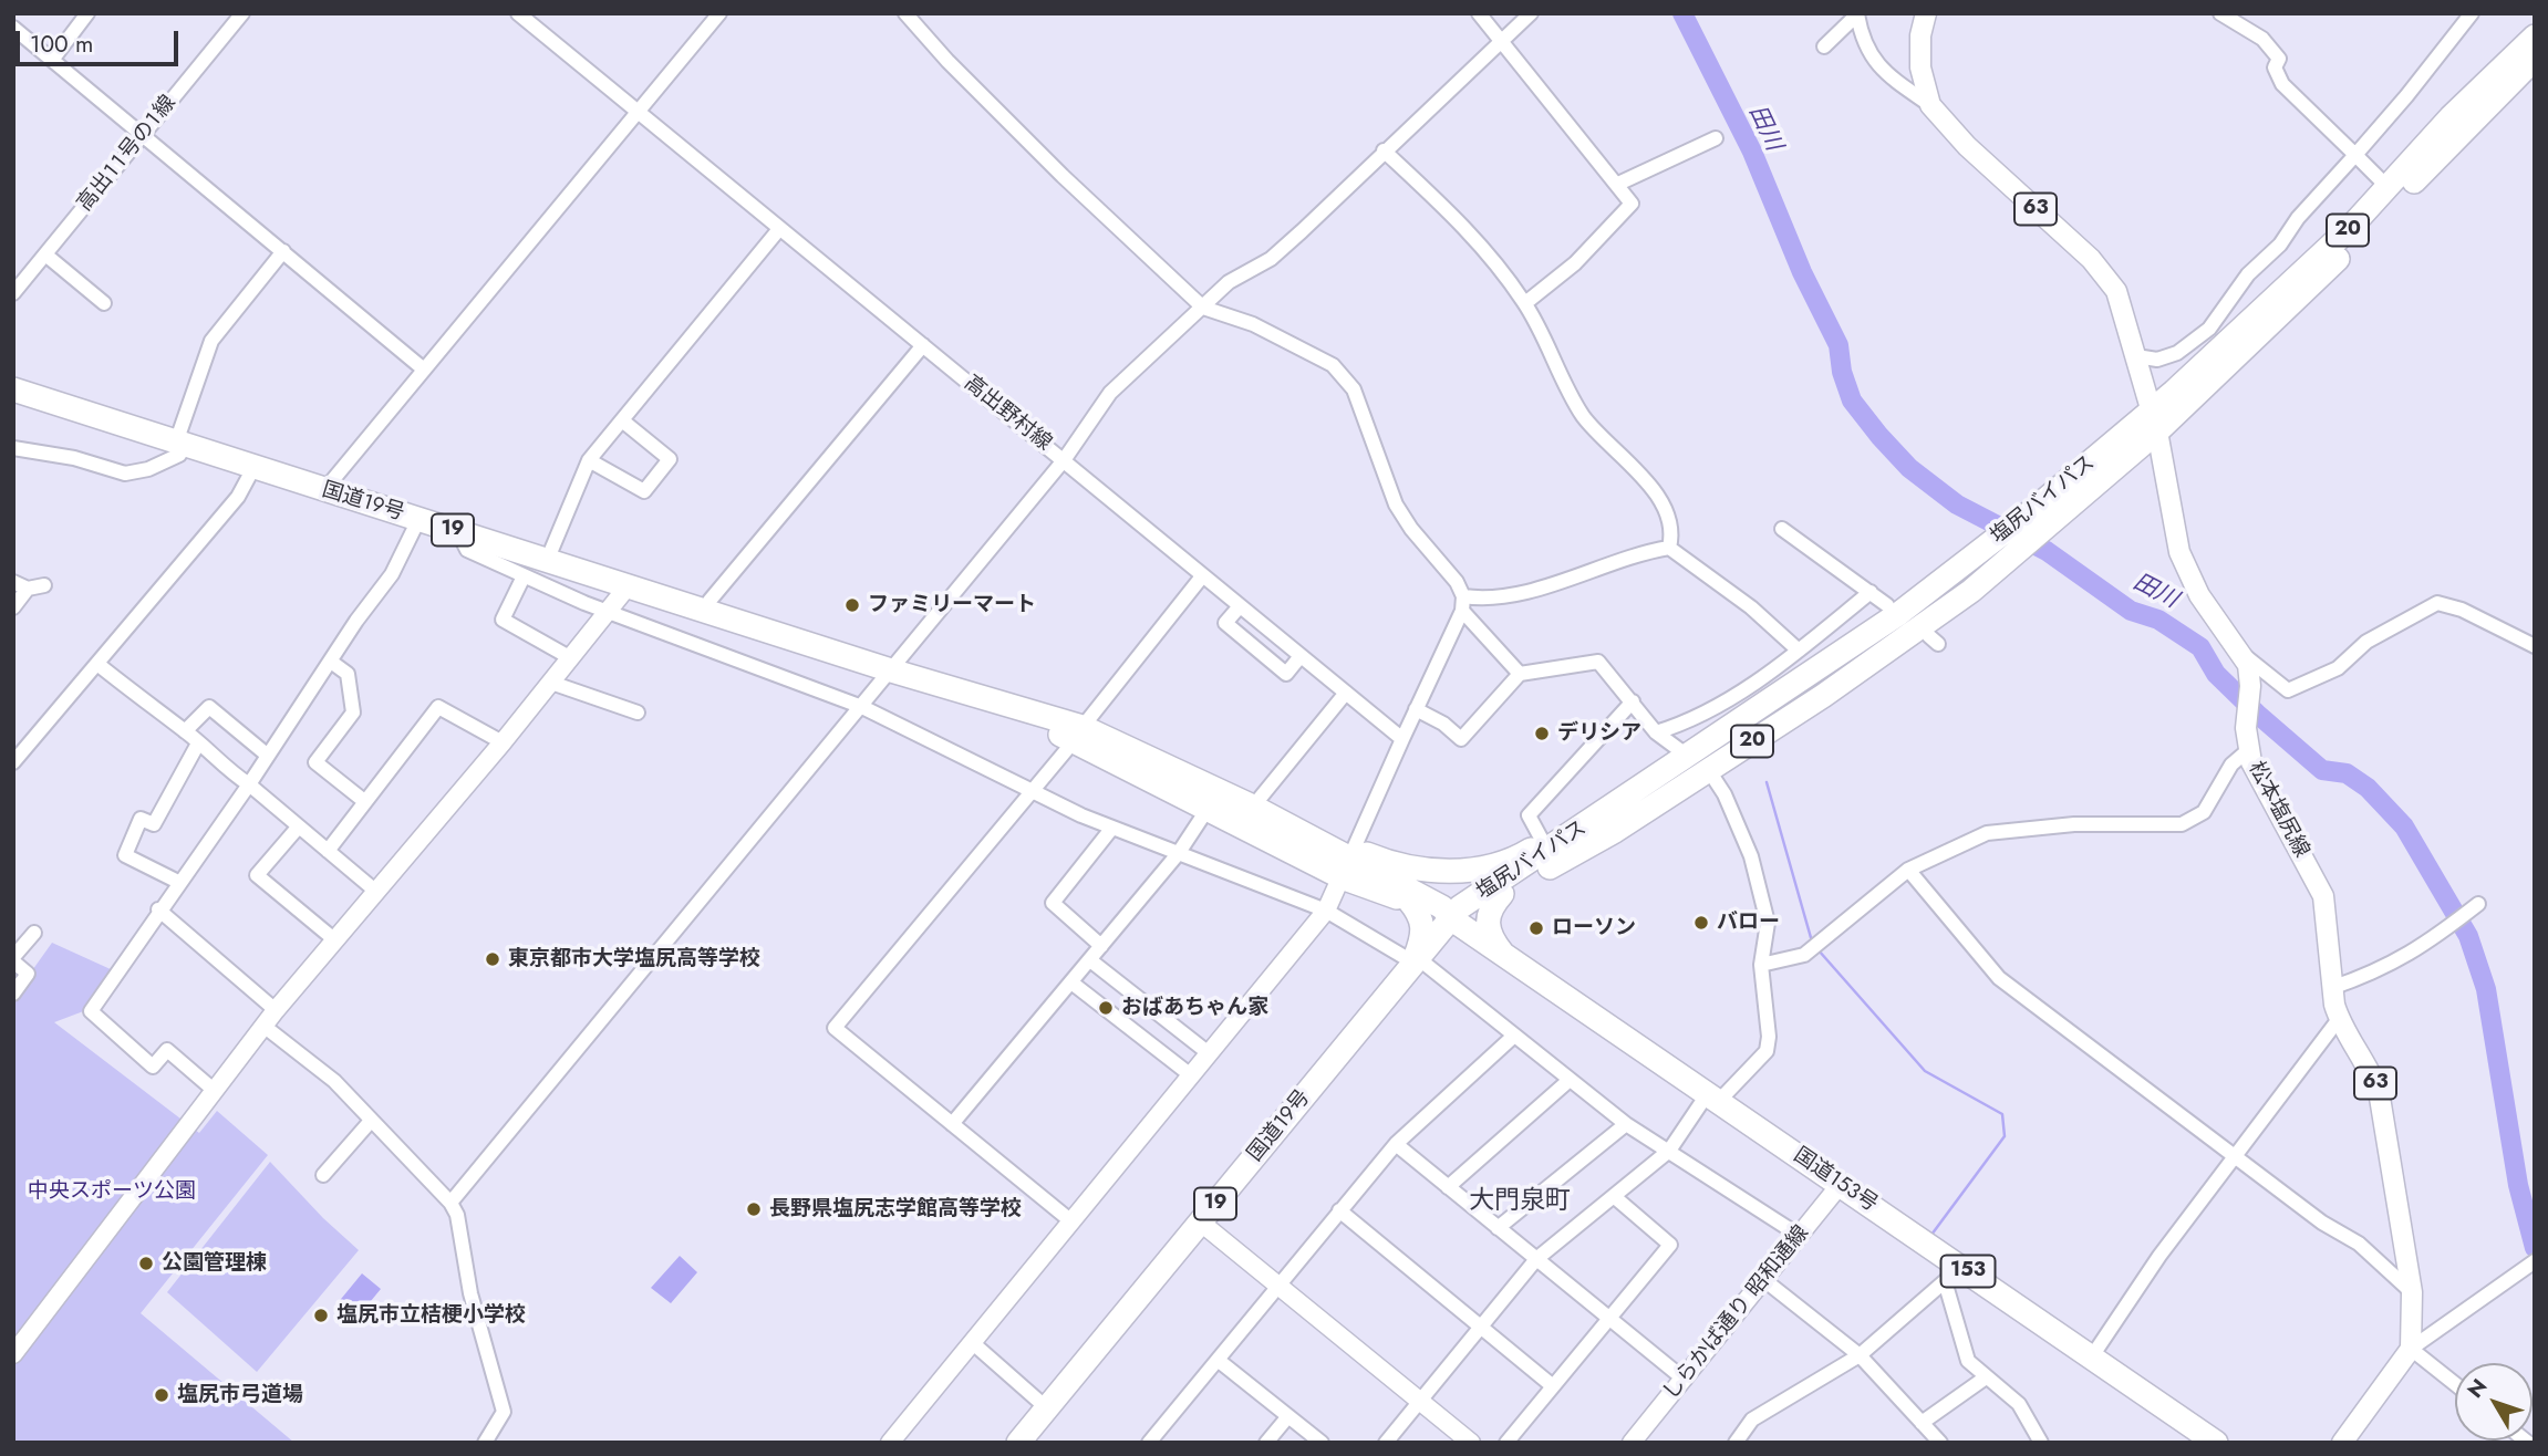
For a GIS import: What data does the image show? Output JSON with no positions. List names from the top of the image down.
{
  "streets": {
    "highway": [
      "20",
      "塩尻バイパス",
      "国道19号",
      "19",
      "国道153号",
      "153"
    ],
    "main road": ["63", "松本塩尻線"],
    "street": ["高出１１号の１線", "高出野村線", "しらかば通り 昭和通線"]
  },
  "crossings": [
    ["塩尻バイパス", "国道19号"],
    ["塩尻バイパス", "松本塩尻線"],
    ["塩尻バイパス", "国道153号"],
    ["国道19号", "国道153号"],
    ["国道153号", "しらかば通り 昭和通線"]
  ],
  "districts": ["大門泉町"],
  "water": ["田川"],
  "parks": ["中央スポーツ公園"],
  "places": [
    "ファミリーマート",
    "デリシア",
    "バロー",
    "ローソン",
    "東京都市大学塩尻高等学校",
    "おばあちゃん家",
    "長野県塩尻志学館高等学校",
    "公園管理棟",
    "塩尻市立桔梗小学校",
    "塩尻市弓道場"
  ],
  "scale_bar": "100 m",
  "north": "top left"
}
